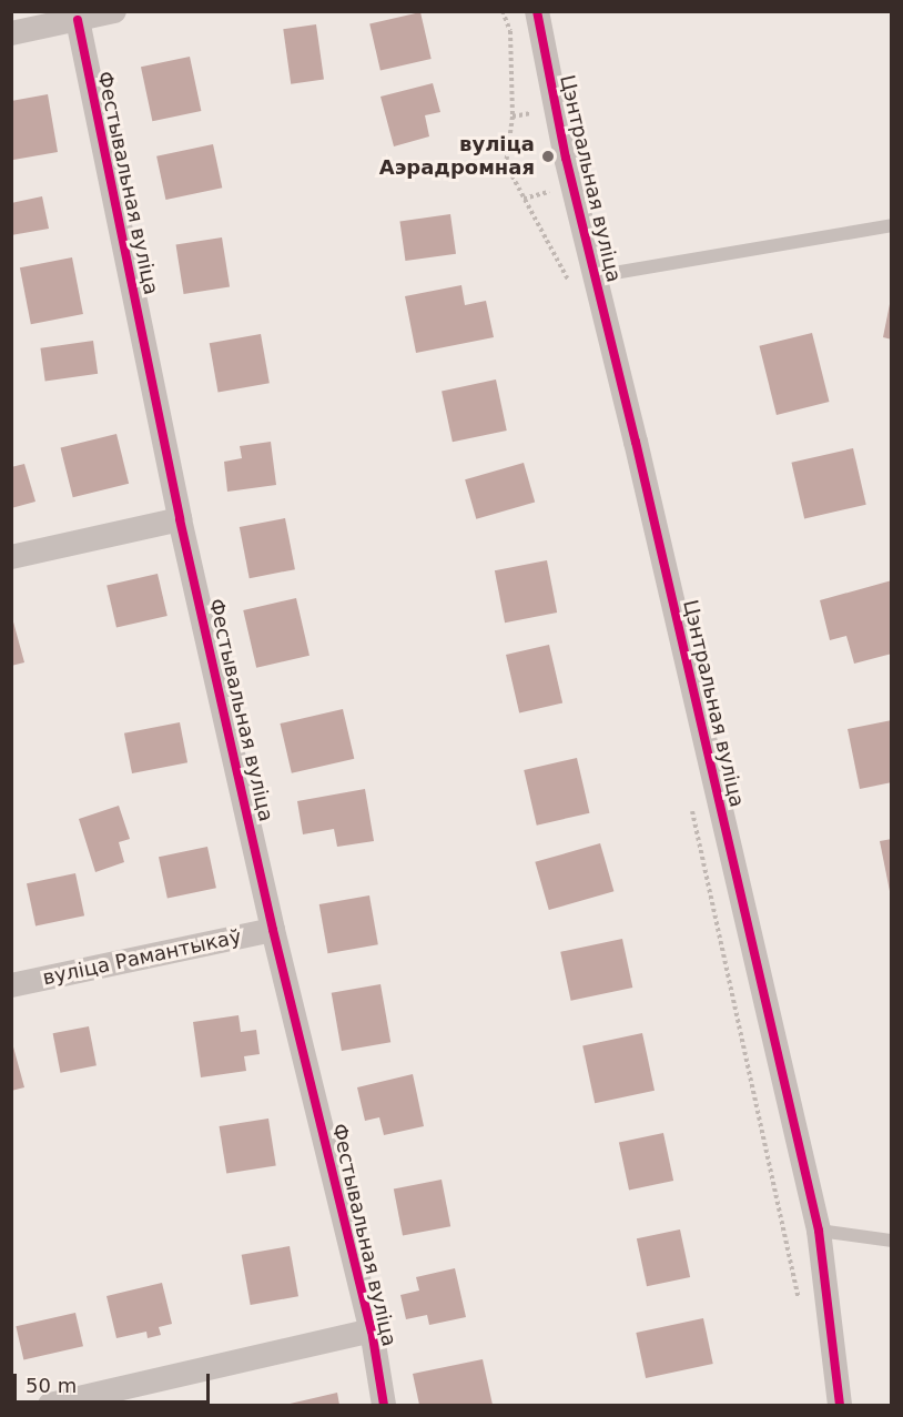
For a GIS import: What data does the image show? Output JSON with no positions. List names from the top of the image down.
{
  "streets": {
    "street": ["Цэнтральная вуліца", "Фестывальная вуліца", "вуліца Рамантыкаў"]
  },
  "crossings": [
    ["Фестывальная вуліца", "вуліца Рамантыкаў"]
  ],
  "places": ["вуліца Аэрадромная"],
  "scale_bar": "50 m"
}
